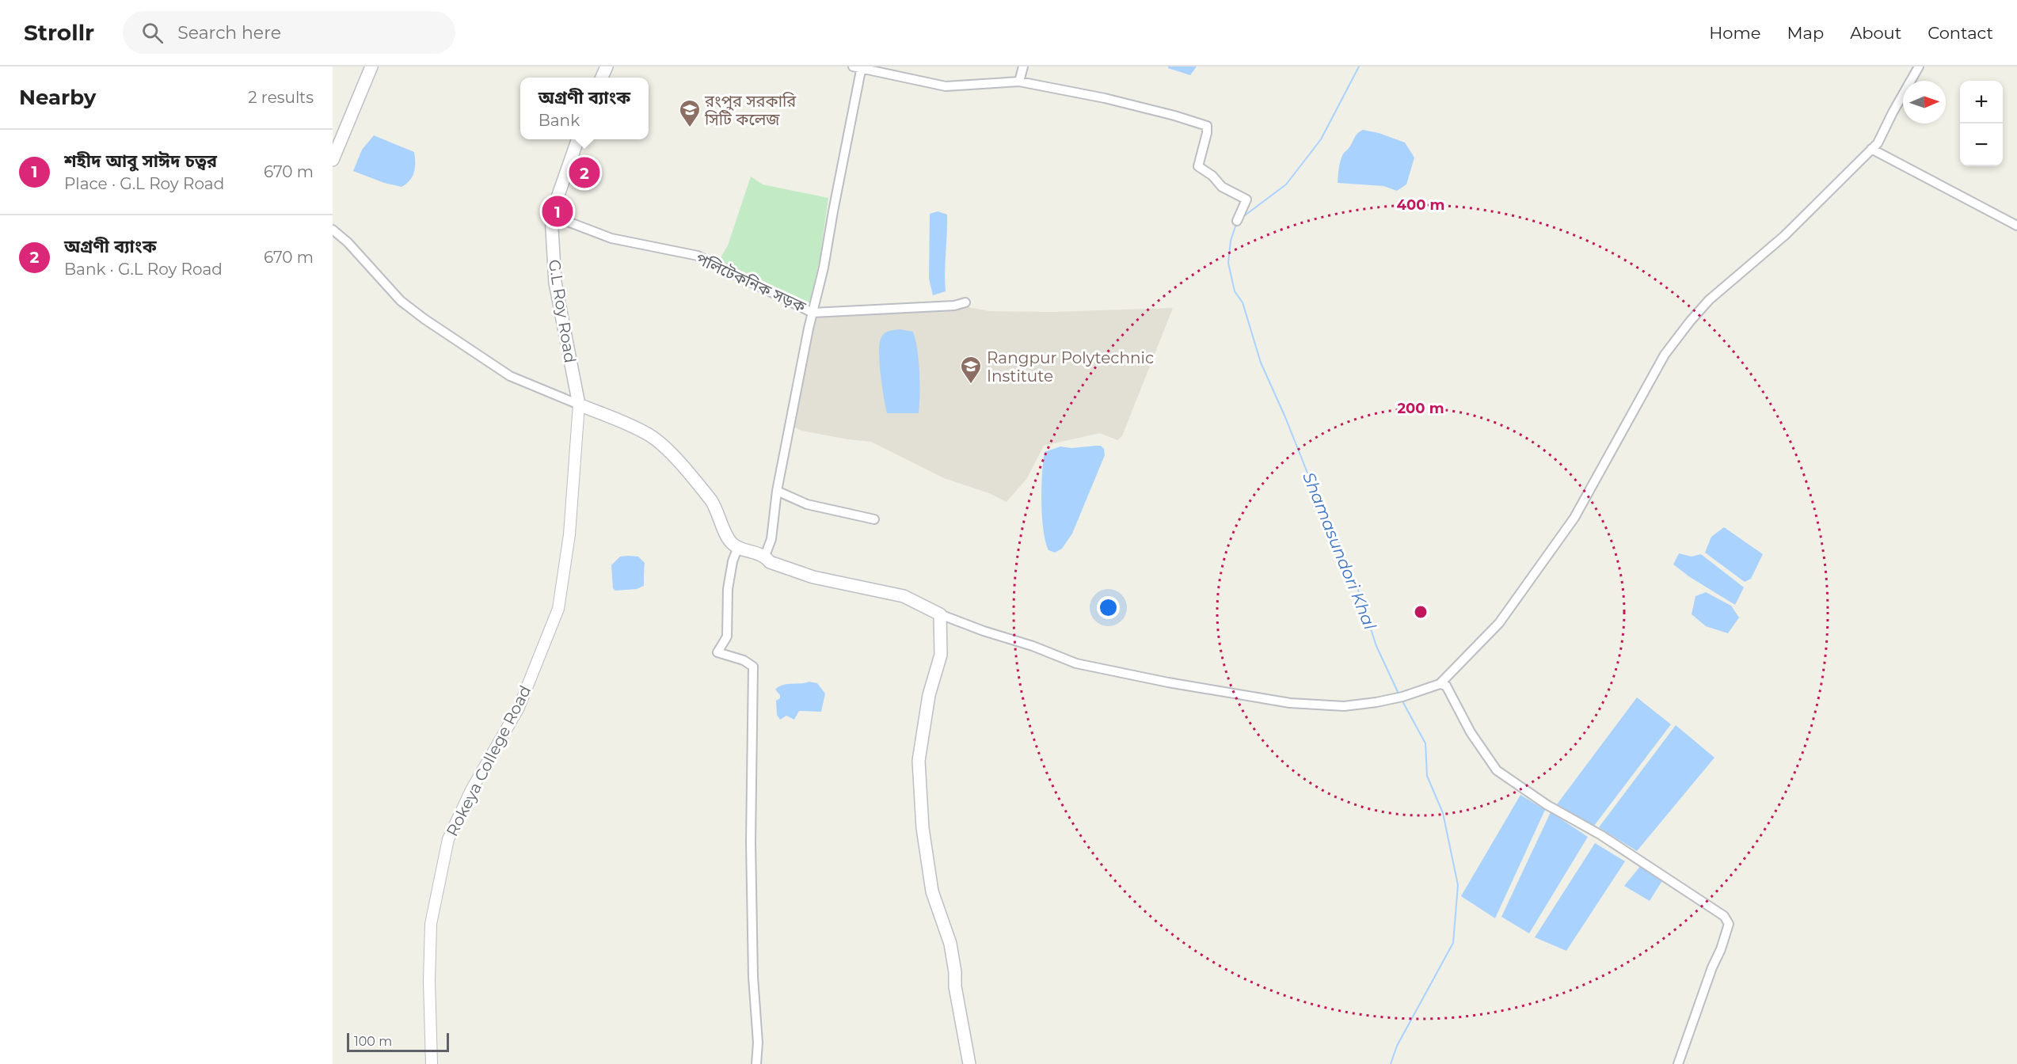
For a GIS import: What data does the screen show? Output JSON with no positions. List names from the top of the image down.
{
  "streets": {
    "main road": ["G.L Roy Road"],
    "street": ["পলিটেকনিক সড়ক", "Rokeya College Road"]
  },
  "crossings": [
    ["পলিটেকনিক সড়ক", "G.L Roy Road"],
    ["G.L Roy Road", "Rokeya College Road"]
  ],
  "water": ["Shamasundori Khal"],
  "places": {
    "school or university": ["রংপুর সরকারি সিটি কলেজ", "Rangpur Polytechnic Institute"]
  },
  "scale_bar": "100 m",
  "north": "right",
  "page": {
    "header": "Strollr",
    "search": "Search here",
    "nav": [
      "Home",
      "Map",
      "About",
      "Contact"
    ],
    "heading": ["Nearby", "2 results"],
    "popup": ["অগ্রণী ব্যাংক", "Bank"],
    "map_buttons": ["+", "−"],
    "list": [
      {
        "mark": "1",
        "name": "শহীদ আবু সাঈদ চত্বর",
        "note": "Place · G.L Roy Road",
        "value": "670 m"
      },
      {
        "mark": "2",
        "name": "অগ্রণী ব্যাংক",
        "note": "Bank · G.L Roy Road",
        "value": "670 m"
      }
    ],
    "pins": ["2", "1"],
    "scale": "100 m"
  },
  "rings": ["400 m", "200 m"]
}
